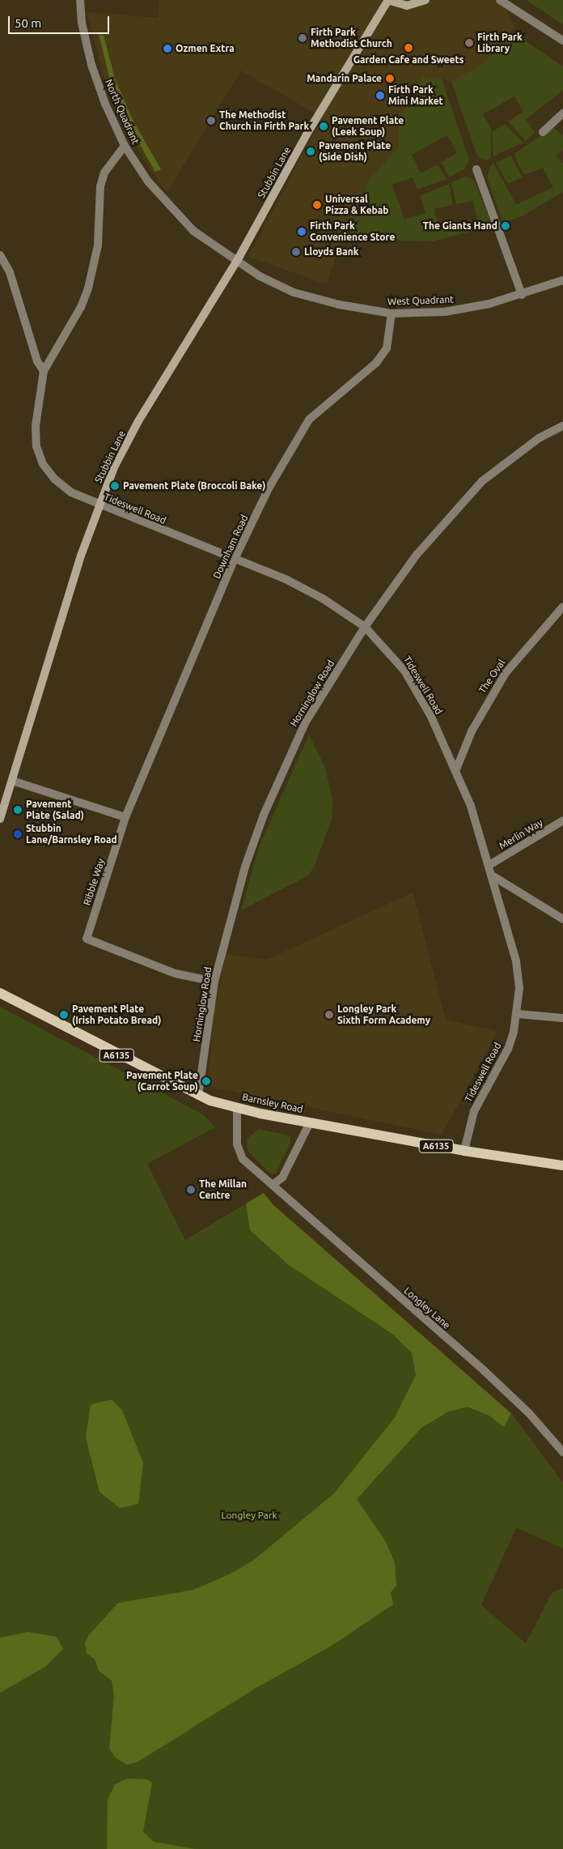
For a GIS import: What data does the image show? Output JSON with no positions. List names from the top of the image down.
{
  "streets": {
    "main road": ["Stubbin Lane", "A6135", "Barnsley Road"],
    "street": [
      "North Quadrant",
      "West Quadrant",
      "Tideswell Road",
      "Downham Road",
      "The Oval",
      "Horninglow Road",
      "Merlin Way",
      "Ribble Way",
      "Longley Lane"
    ]
  },
  "crossings": [
    ["North Quadrant", "Stubbin Lane"],
    ["North Quadrant", "West Quadrant"],
    ["North Quadrant", "Tideswell Road"],
    ["Stubbin Lane", "West Quadrant"],
    ["Stubbin Lane", "Tideswell Road"],
    ["West Quadrant", "Downham Road"],
    ["Tideswell Road", "Downham Road"],
    ["Tideswell Road", "The Oval"],
    ["Tideswell Road", "Horninglow Road"],
    ["Tideswell Road", "Merlin Way"],
    ["Tideswell Road", "Barnsley Road"],
    ["Downham Road", "Ribble Way"],
    ["Horninglow Road", "Ribble Way"],
    ["Horninglow Road", "Barnsley Road"],
    ["Barnsley Road", "Longley Lane"]
  ],
  "parks": ["Longley Park"],
  "places": [
    "Firth Park Methodist Church",
    "Firth Park Library",
    "Garden Cafe and Sweets",
    "Ozmen Extra",
    "Mandarin Palace",
    "Firth Park Mini Market",
    "The Methodist Church in Firth Park",
    "Pavement Plate (Leek Soup)",
    "Pavement Plate (Side Dish)",
    "Universal Pizza & Kebab",
    "The Giants Hand",
    "Firth Park Convenience Store",
    "Lloyds Bank",
    "Pavement Plate (Broccoli Bake)",
    "Pavement Plate (Salad)",
    "Stubbin Lane/Barnsley Road",
    "Pavement Plate (Irish Potato Bread)",
    "Longley Park Sixth Form Academy",
    "Pavement Plate (Carrot Soup)",
    "The Millan Centre"
  ],
  "scale_bar": "50 m"
}
